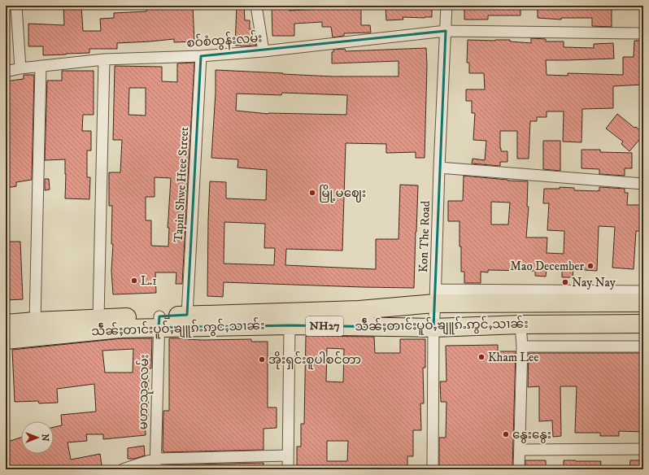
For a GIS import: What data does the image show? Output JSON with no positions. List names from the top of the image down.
{
  "streets": {
    "highway": ["သဵႅၼ်ႈတၢင်းပူဝ်ႇၶျူၵ်ႉဢွင်ႇသၢၼ်း", "NH27"],
    "street": [
      "စဝ်စံထွန်းလမ်း",
      "Tapin Shwe Htee Street",
      "Kon The Road",
      "မဟာသုခလမ်း"
    ]
  },
  "crossings": [
    ["စဝ်စံထွန်းလမ်း", "Tapin Shwe Htee Street"],
    ["စဝ်စံထွန်းလမ်း", "Kon The Road"],
    ["Tapin Shwe Htee Street", "သဵႅၼ်ႈတၢင်းပူဝ်ႇၶျူၵ်ႉဢွင်ႇသၢၼ်း"],
    ["Kon The Road", "သဵႅၼ်ႈတၢင်းပူဝ်ႇၶျူၵ်ႉဢွင်ႇသၢၼ်း"],
    ["သဵႅၼ်ႈတၢင်းပူဝ်ႇၶျူၵ်ႉဢွင်ႇသၢၼ်း", "မဟာသုခလမ်း"]
  ],
  "places": [
    "မြို့မဈေး",
    "Mao December",
    "L.1",
    "Nay Nay",
    "Kham Lee",
    "အိုးရှင်းစူပါစင်တာ",
    "နွေးနွေး"
  ],
  "north": "right"
}
